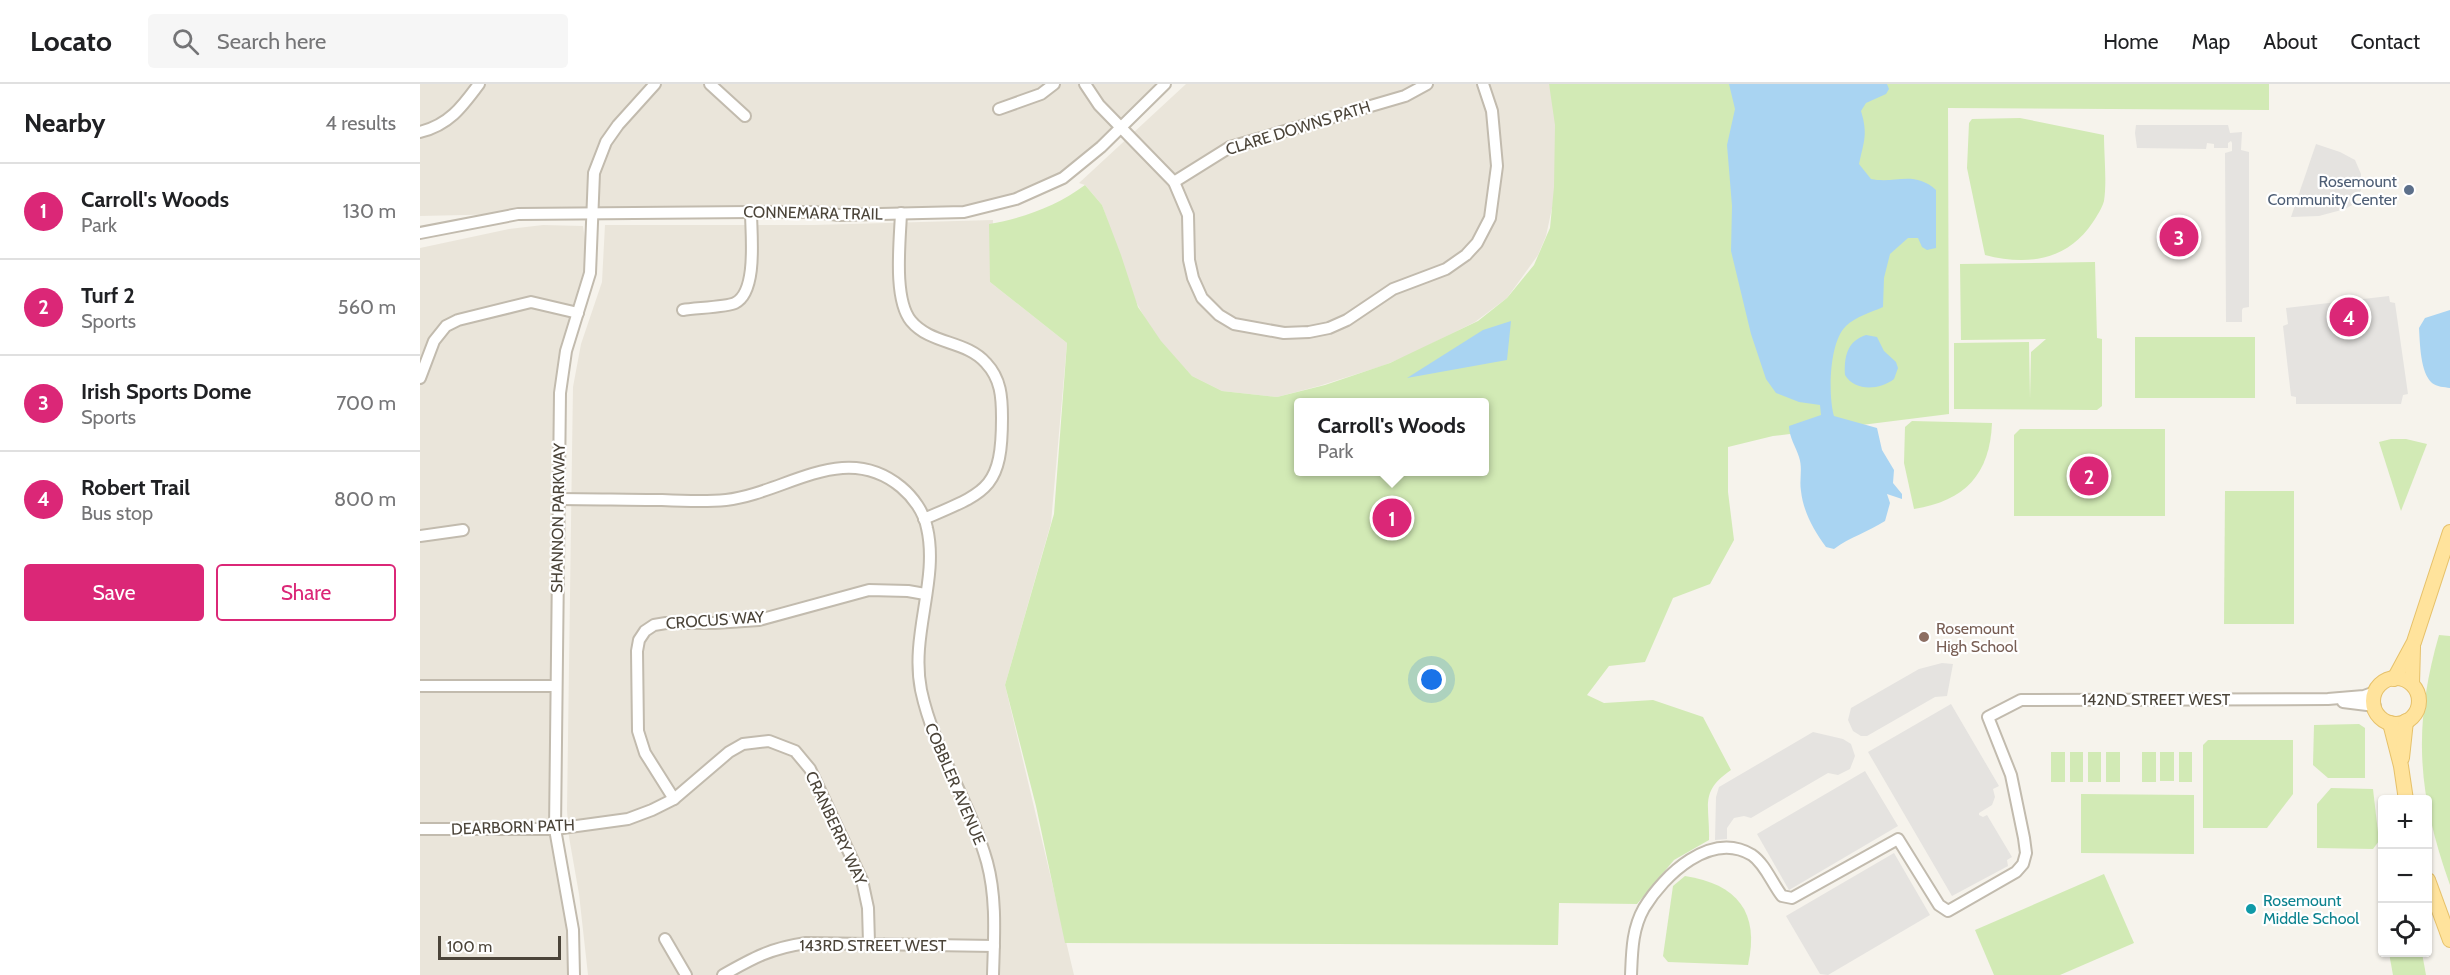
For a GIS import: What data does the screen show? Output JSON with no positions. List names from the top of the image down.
{
  "streets": {
    "street": [
      "CLARE DOWNS PATH",
      "CONNEMARA TRAIL",
      "SHANNON PARKWAY",
      "CROCUS WAY",
      "142ND STREET WEST",
      "COBBLER AVENUE",
      "DEARBORN PATH",
      "CRANBERRY WAY",
      "143RD STREET WEST"
    ]
  },
  "crossings": [
    ["CONNEMARA TRAIL", "SHANNON PARKWAY"],
    ["SHANNON PARKWAY", "COBBLER AVENUE"],
    ["SHANNON PARKWAY", "DEARBORN PATH"],
    ["CROCUS WAY", "COBBLER AVENUE"],
    ["CROCUS WAY", "DEARBORN PATH"],
    ["CROCUS WAY", "CRANBERRY WAY"],
    ["COBBLER AVENUE", "143RD STREET WEST"],
    ["DEARBORN PATH", "CRANBERRY WAY"],
    ["CRANBERRY WAY", "143RD STREET WEST"]
  ],
  "places": ["Rosemount Community Center", "Rosemount High School", "Rosemount Middle School"],
  "scale_bar": "100 m",
  "page": {
    "header": "Locato",
    "search": "Search here",
    "nav": [
      "Home",
      "Map",
      "About",
      "Contact"
    ],
    "heading": ["Nearby", "4 results"],
    "list": [
      {
        "mark": "1",
        "name": "Carroll's Woods",
        "note": "Park",
        "value": "130 m"
      },
      {
        "mark": "2",
        "name": "Turf 2",
        "note": "Sports",
        "value": "560 m"
      },
      {
        "mark": "3",
        "name": "Irish Sports Dome",
        "note": "Sports",
        "value": "700 m"
      },
      {
        "mark": "4",
        "name": "Robert Trail",
        "note": "Bus stop",
        "value": "800 m"
      }
    ],
    "pins": [
      "3",
      "4",
      "2",
      "1"
    ],
    "popup": ["Carroll's Woods", "Park"],
    "buttons": ["Save", "Share"],
    "map_buttons": ["+", "−"],
    "scale": "100 m"
  }
}
